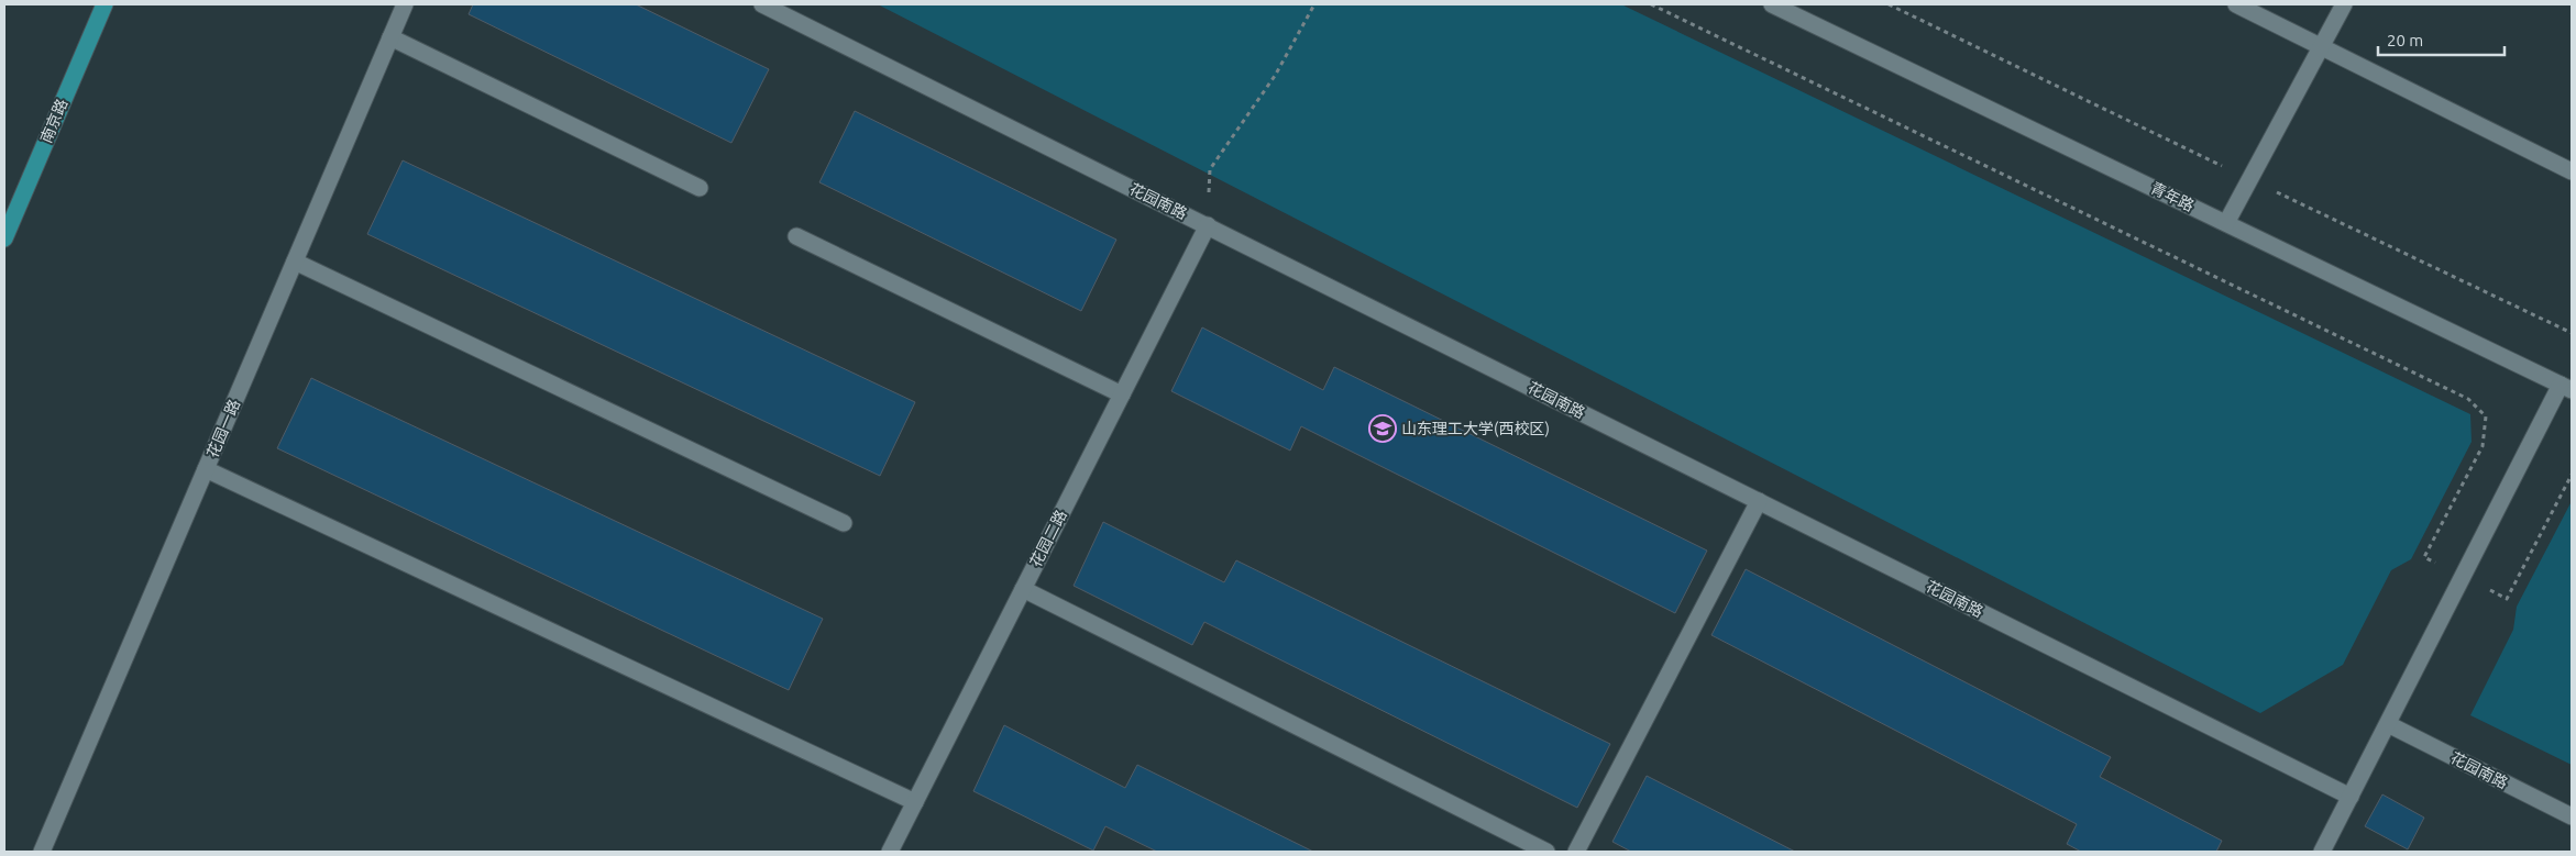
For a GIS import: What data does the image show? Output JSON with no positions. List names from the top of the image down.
{
  "streets": {
    "main road": ["南京路"],
    "street": [
      "青年路",
      "花园南路",
      "花园一路",
      "花园二路"
    ]
  },
  "crossings": [
    ["花园南路", "花园二路"]
  ],
  "places": {
    "school or university": ["山东理工大学(西校区)"]
  },
  "scale_bar": "20 m"
}
